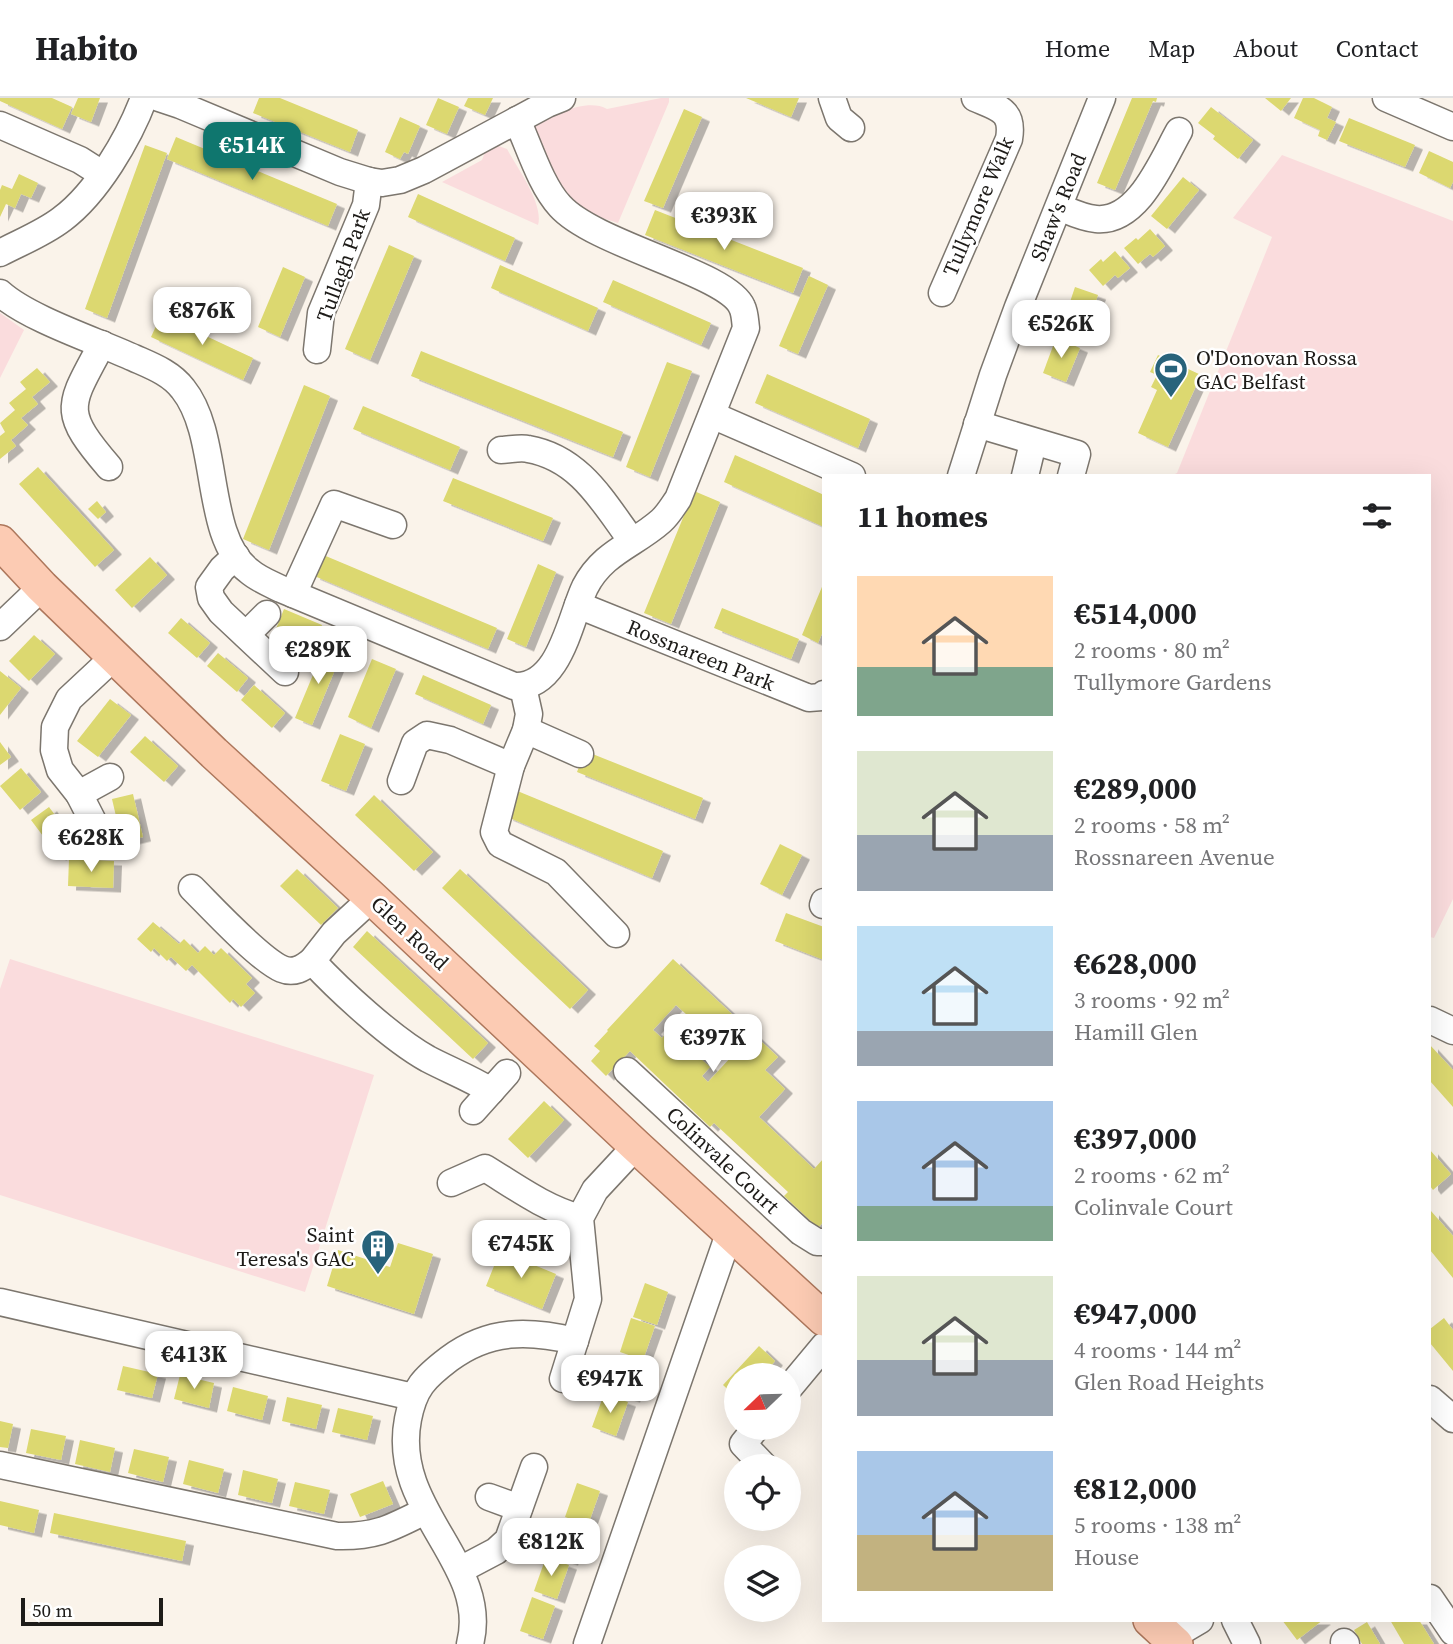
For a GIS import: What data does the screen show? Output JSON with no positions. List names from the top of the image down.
{
  "streets": {
    "main road": ["Glen Road"],
    "street": [
      "Tullymore Walk",
      "Shaw's Road",
      "Tullagh Park",
      "Rossnareen Park",
      "Colinvale Court"
    ]
  },
  "places": {
    "sports": ["O'Donovan Rossa GAC Belfast"],
    "building": ["Saint Teresa's GAC"]
  },
  "scale_bar": "50 m",
  "north": "bottom left",
  "page": {
    "header": "Habito",
    "nav": [
      "Home",
      "Map",
      "About",
      "Contact"
    ],
    "price": [
      "€514K",
      "€393K",
      "€876K",
      "€526K",
      "€289K",
      "€628K",
      "€397K",
      "€745K",
      "€413K",
      "€947K",
      "€812K"
    ],
    "heading": "11 homes",
    "list": [
      {
        "name": "€514,000",
        "note": "2 rooms · 80 m² · Tullymore Gardens"
      },
      {
        "name": "€289,000",
        "note": "2 rooms · 58 m² · Rossnareen Avenue"
      },
      {
        "name": "€628,000",
        "note": "3 rooms · 92 m² · Hamill Glen"
      },
      {
        "name": "€397,000",
        "note": "2 rooms · 62 m² · Colinvale Court"
      },
      {
        "name": "€947,000",
        "note": "4 rooms · 144 m² · Glen Road Heights"
      },
      {
        "name": "€812,000",
        "note": "5 rooms · 138 m² · House"
      }
    ],
    "scale": "50 m"
  }
}
